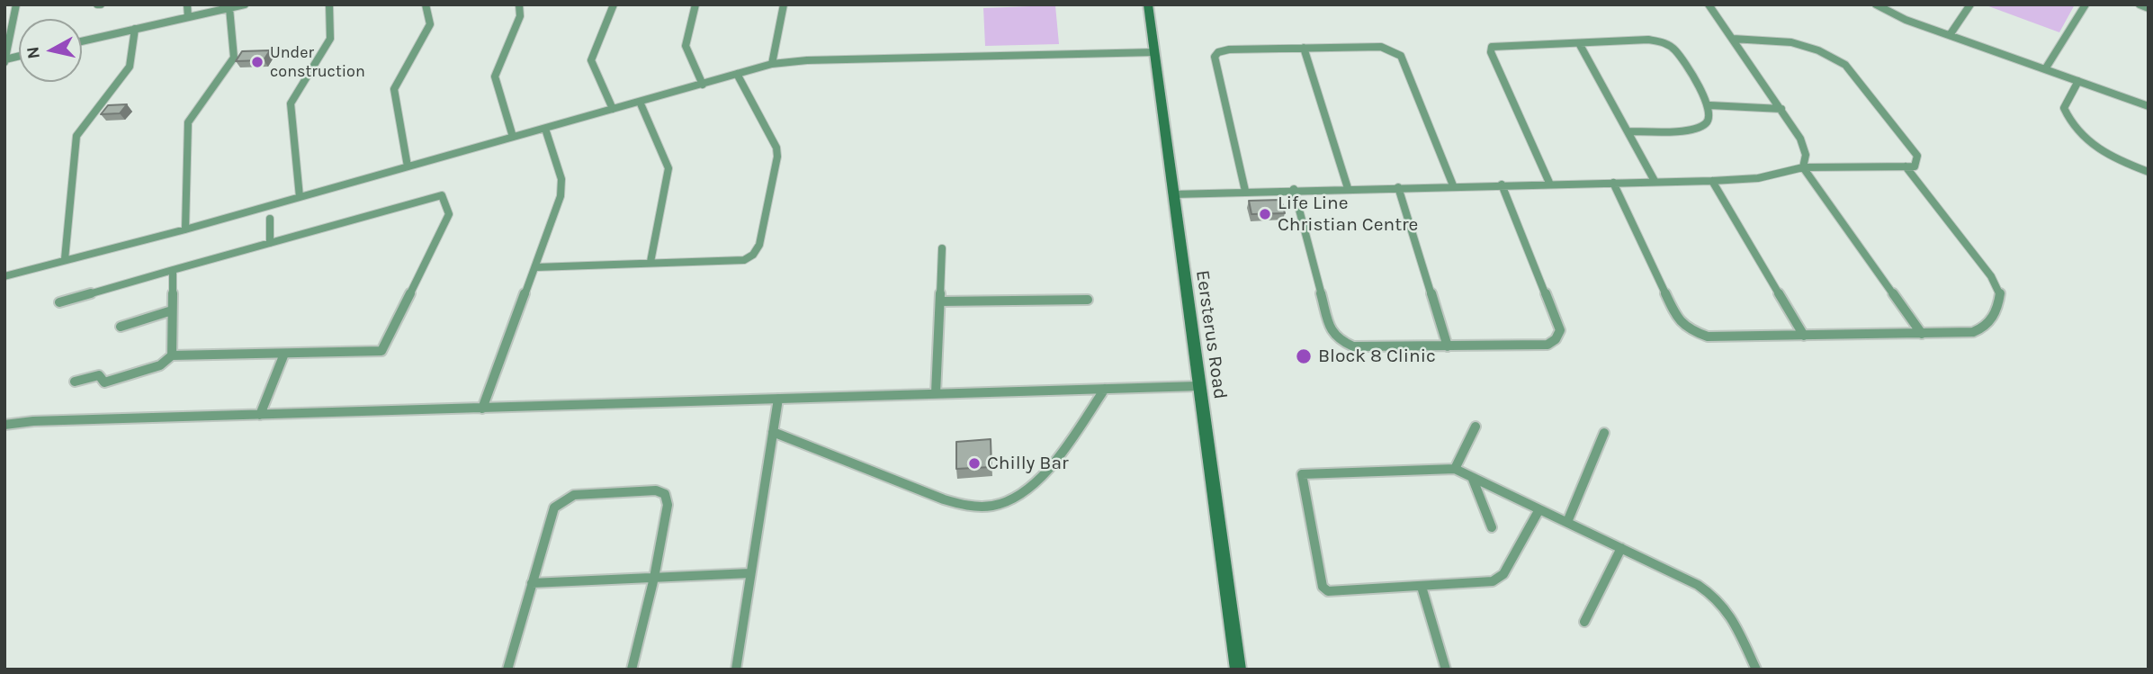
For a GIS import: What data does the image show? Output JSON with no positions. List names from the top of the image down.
{
  "streets": {
    "street": ["Eersterus Road"]
  },
  "places": [
    "Under construction",
    "Life Line Christian Centre",
    "Block 8 Clinic",
    "Chilly Bar"
  ],
  "north": "left"
}
